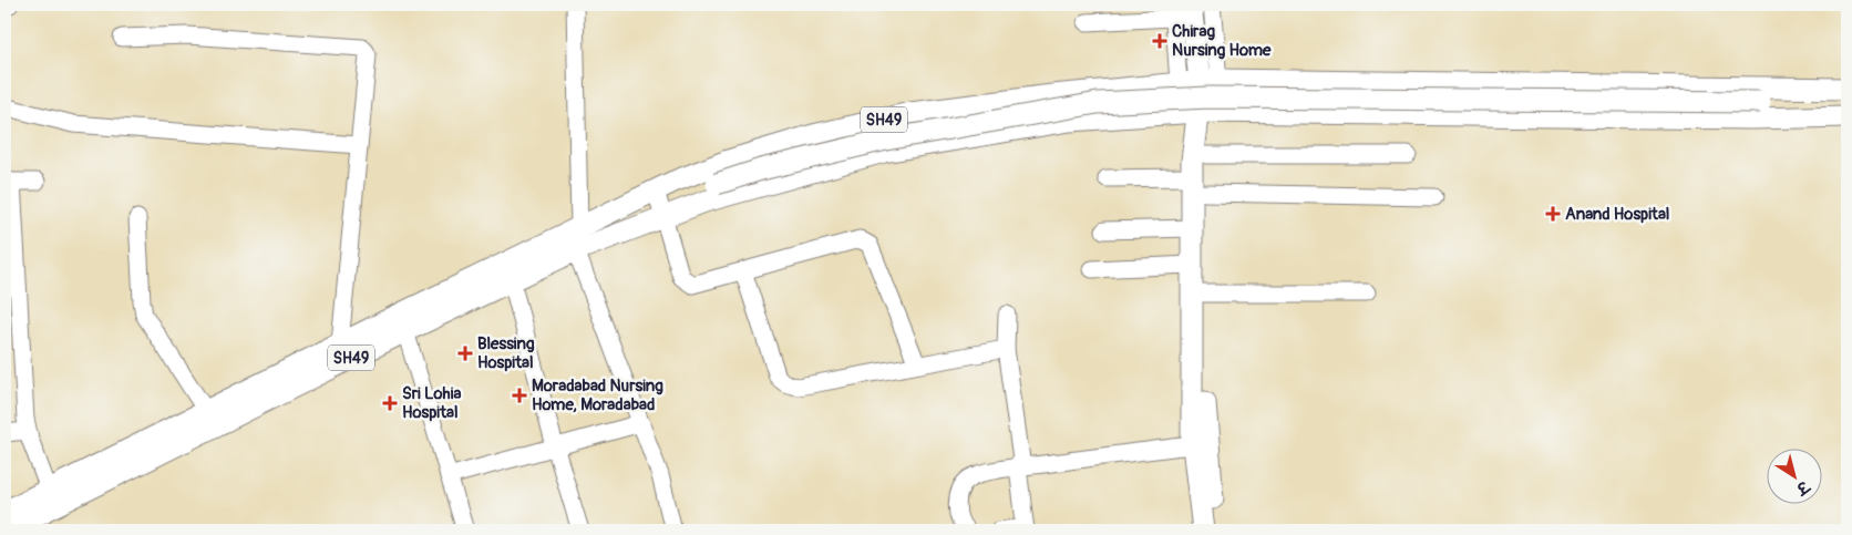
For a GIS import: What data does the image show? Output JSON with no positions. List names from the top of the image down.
{
  "streets": {
    "main road": ["SH49"]
  },
  "places": {
    "health": [
      "Chirag Nursing Home",
      "Anand Hospital",
      "Blessing Hospital",
      "Moradabad Nursing Home, Moradabad",
      "Sri Lohia Hospital"
    ]
  },
  "north": "bottom right"
}
